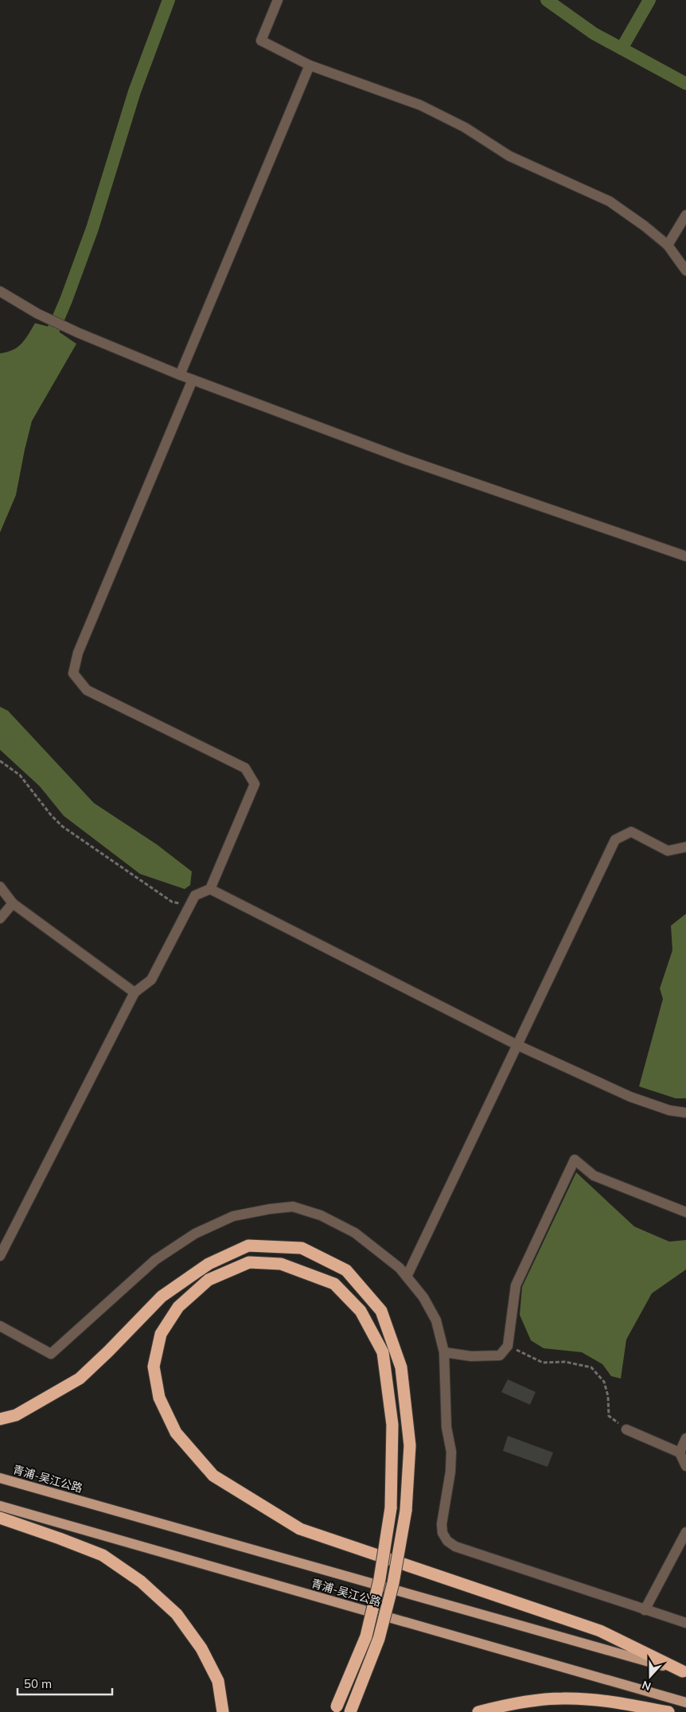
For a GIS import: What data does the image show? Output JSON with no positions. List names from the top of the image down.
{
  "streets": {
    "main road": ["青浦-吴江公路"]
  },
  "scale_bar": "50 m",
  "north": "bottom"
}
